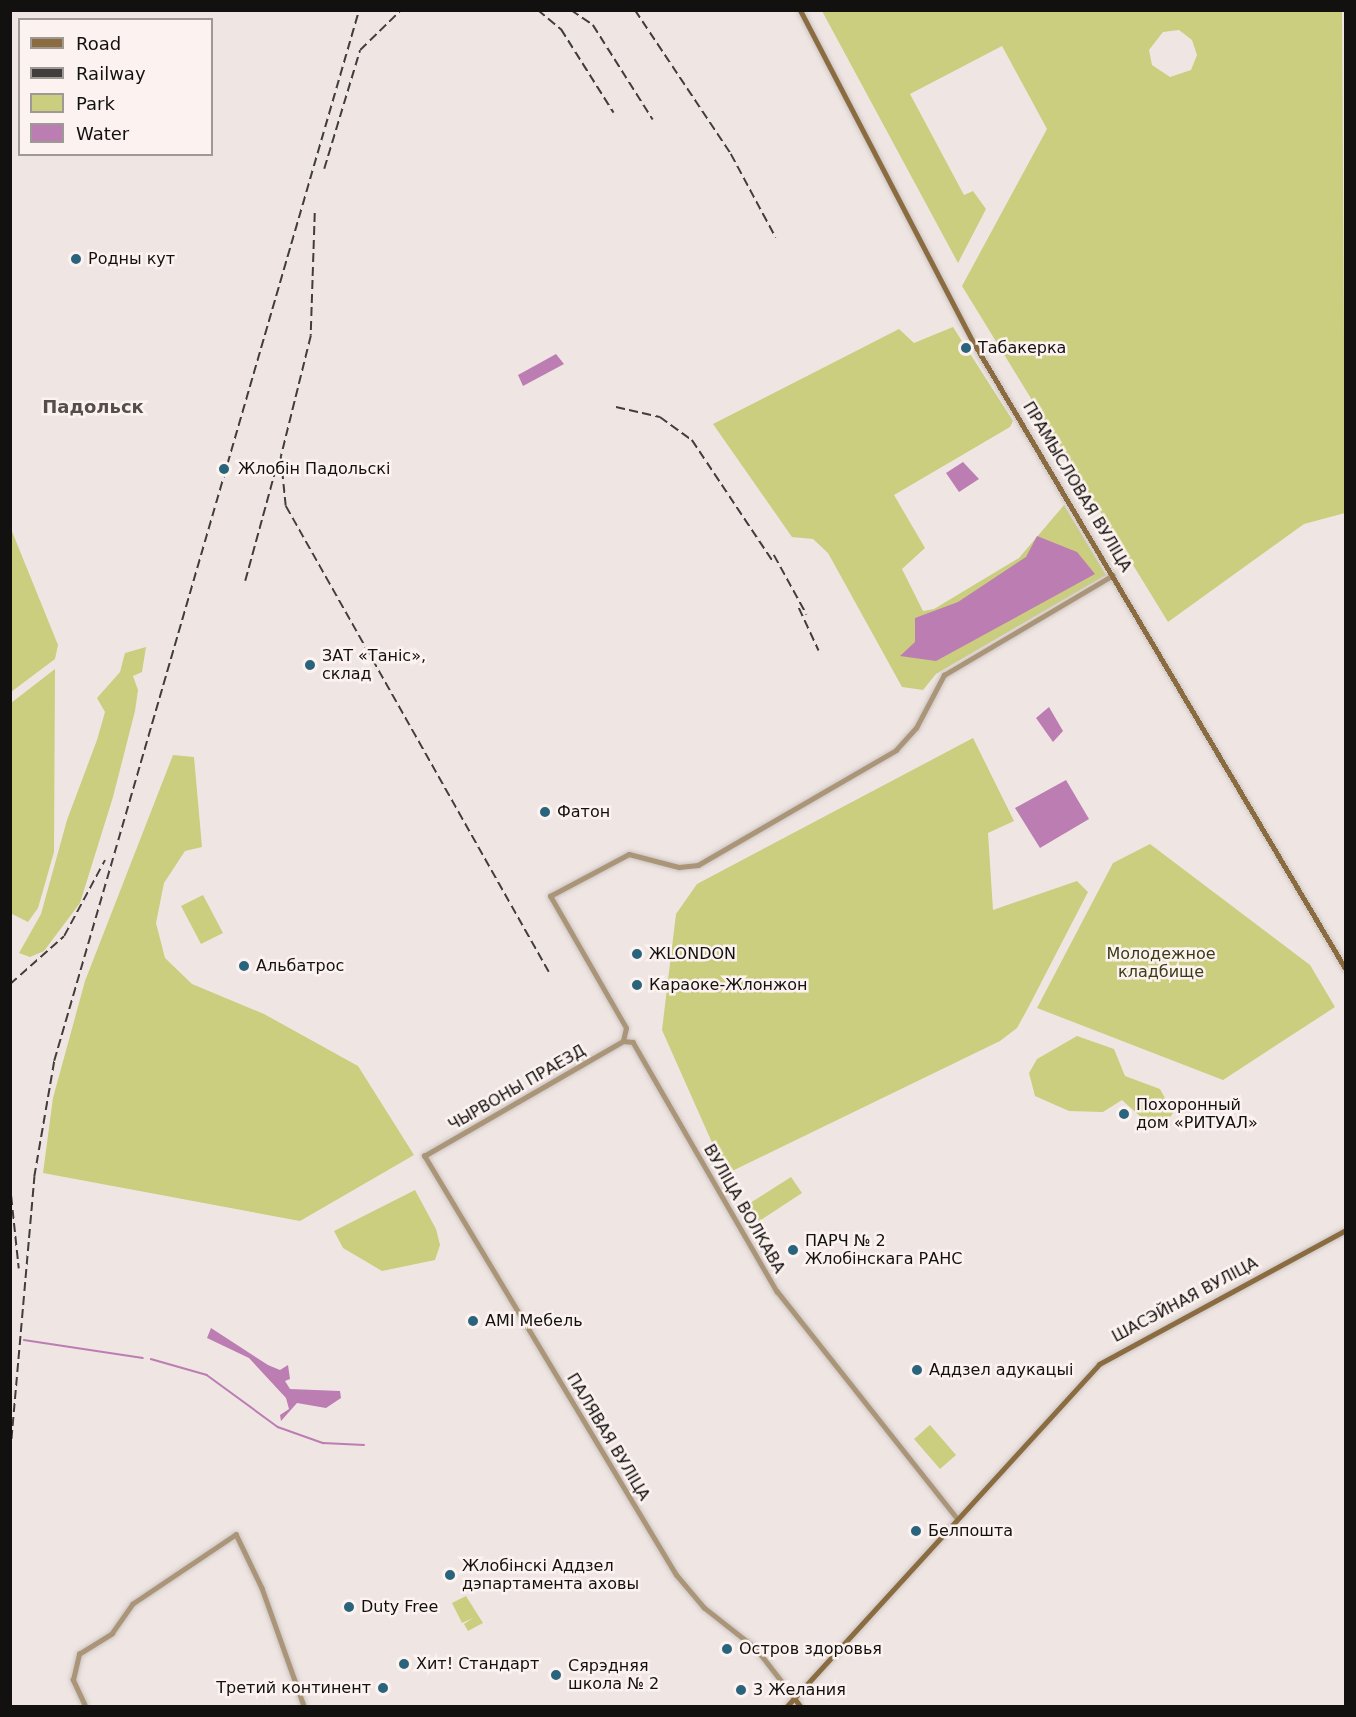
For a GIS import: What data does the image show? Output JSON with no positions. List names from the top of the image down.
{
  "streets": {
    "main road": ["ПРАМЫСЛОВАЯ ВУЛІЦА", "ШАСЭЙНАЯ ВУЛІЦА", "ПАЛЯВАЯ ВУЛІЦА"],
    "street": ["ЧЫРВОНЫ ПРАЕЗД", "ВУЛІЦА ВОЛКАВА"]
  },
  "crossings": [
    ["ЧЫРВОНЫ ПРАЕЗД", "ВУЛІЦА ВОЛКАВА"],
    ["ЧЫРВОНЫ ПРАЕЗД", "ПАЛЯВАЯ ВУЛІЦА"],
    ["ВУЛІЦА ВОЛКАВА", "ШАСЭЙНАЯ ВУЛІЦА"],
    ["ШАСЭЙНАЯ ВУЛІЦА", "ПАЛЯВАЯ ВУЛІЦА"]
  ],
  "districts": ["Падольск"],
  "parks": ["Молодежное кладбище"],
  "places": [
    "Родны кут",
    "Табакерка",
    "Жлобін Падольскі",
    "ЗАТ «Таніс», склад",
    "Фатон",
    "ЖLONDON",
    "Альбатрос",
    "Караоке-Жлонжон",
    "Похоронный дом «РИТУАЛ»",
    "ПАРЧ № 2 Жлобінскага РАНС",
    "AMI Мебель",
    "Аддзел адукацыі",
    "Белпошта",
    "Жлобінскі Аддзел дэпартамента аховы",
    "Duty Free",
    "Остров здоровья",
    "Хит! Стандарт",
    "Сярэдняя школа № 2",
    "Третий континент",
    "3 Желания"
  ],
  "legend": [
    "Road",
    "Railway",
    "Park",
    "Water"
  ]
}
